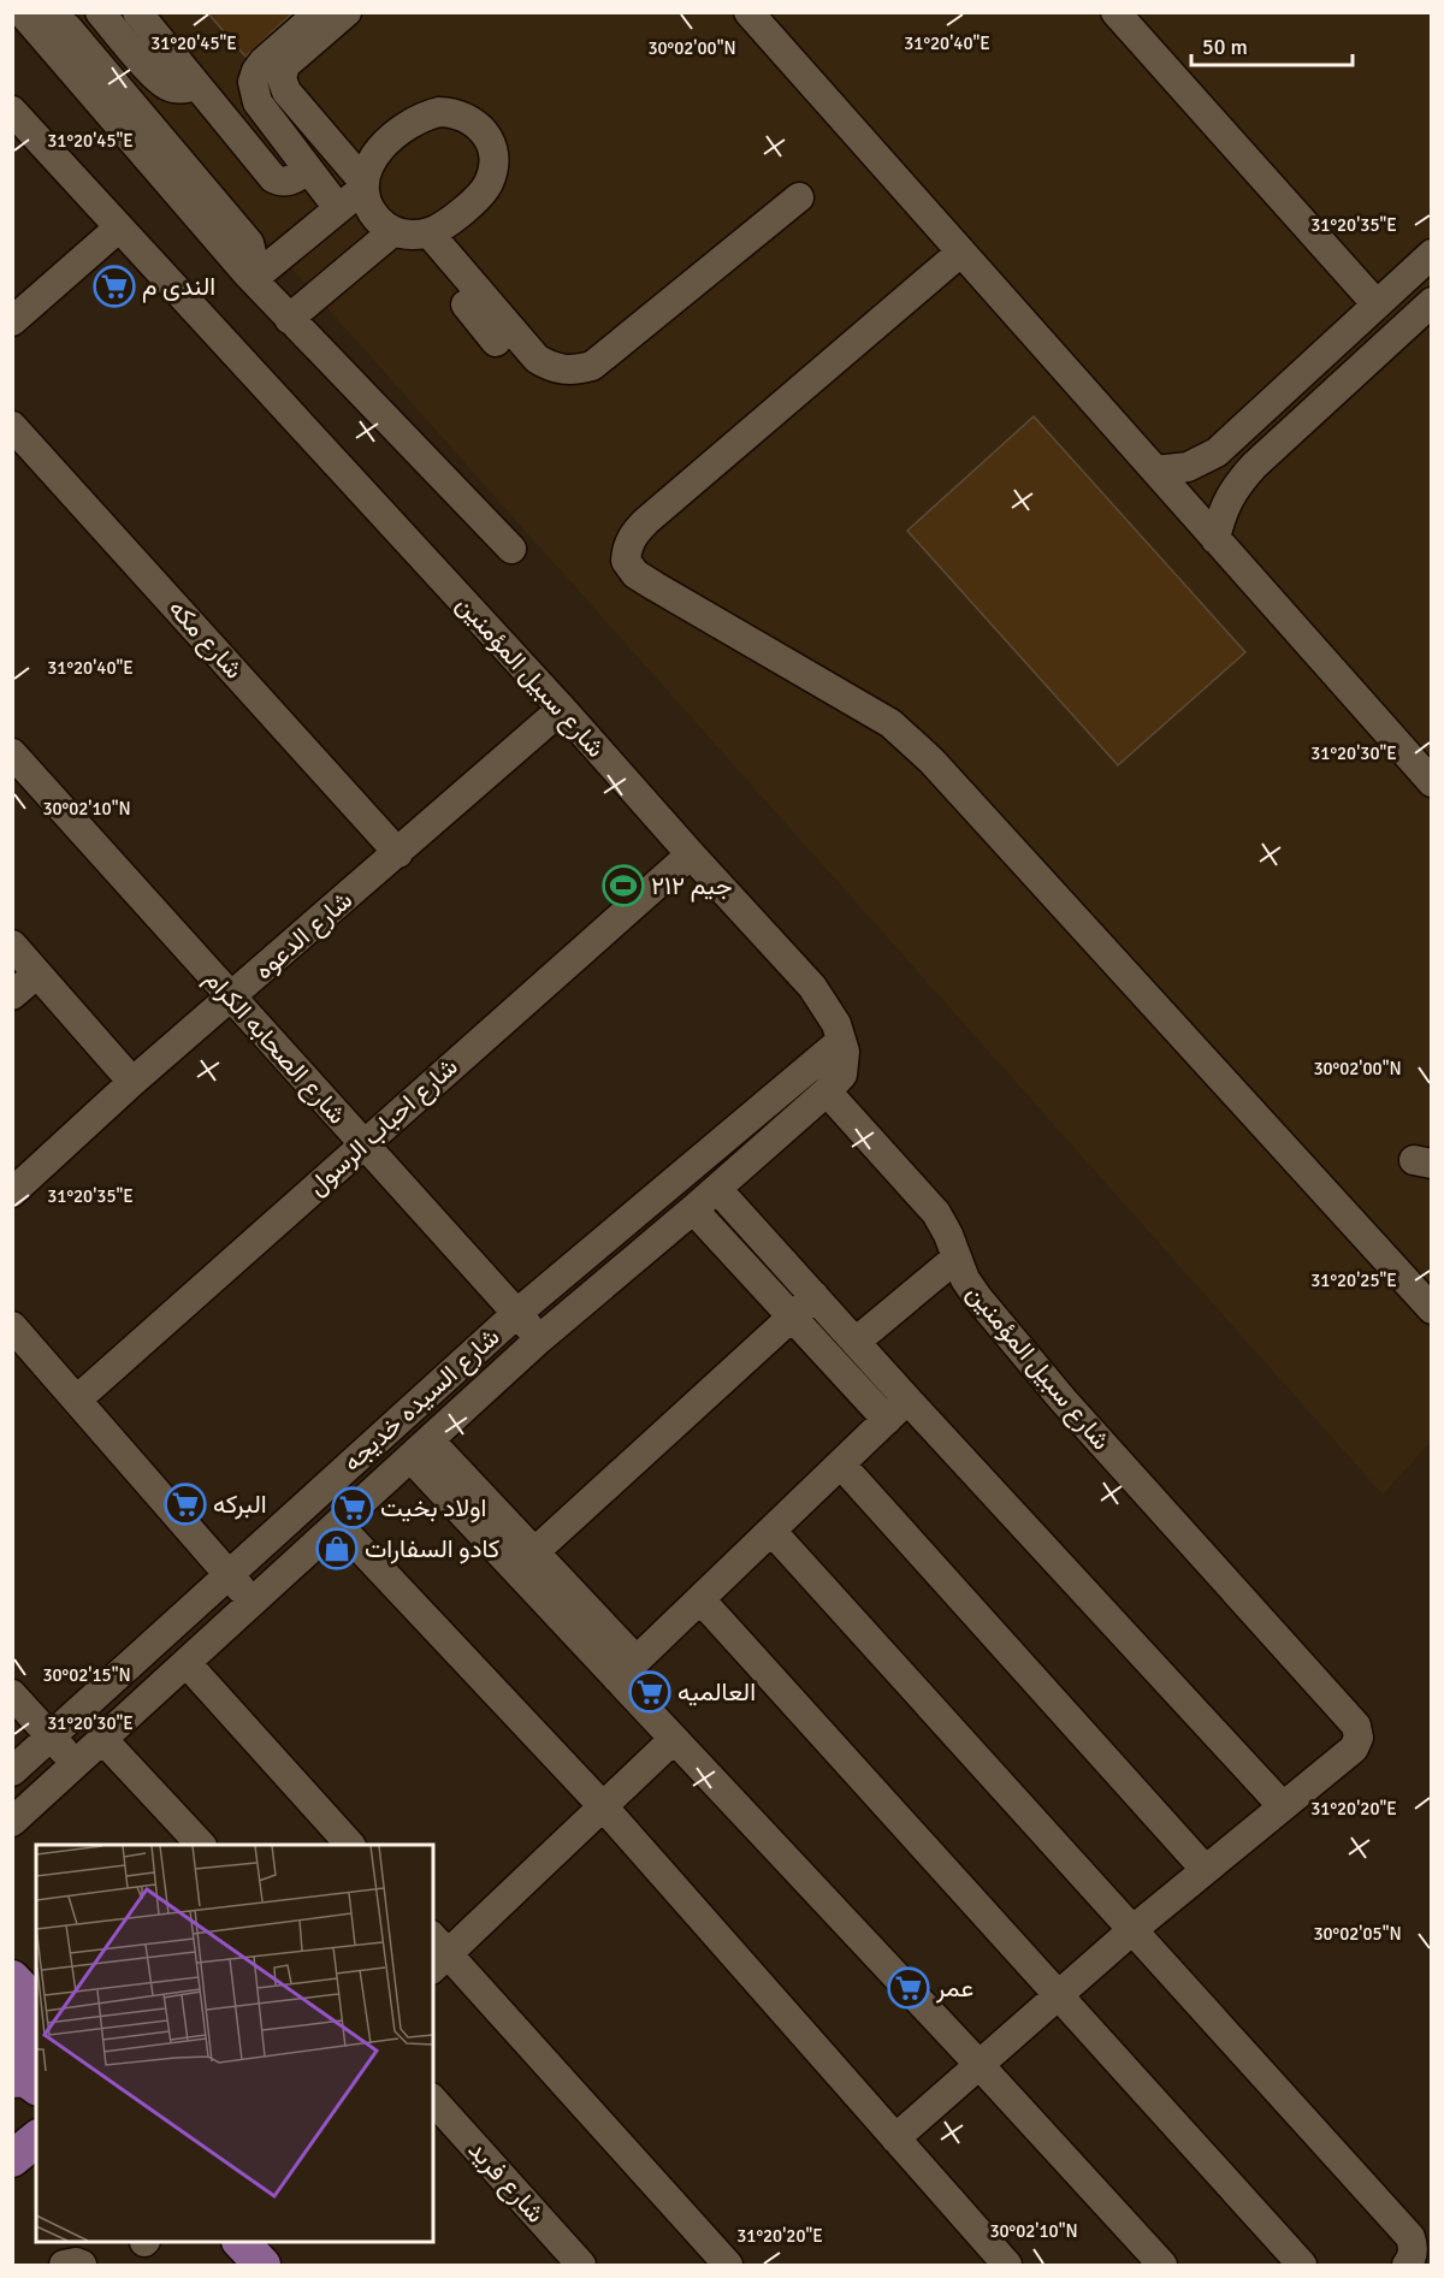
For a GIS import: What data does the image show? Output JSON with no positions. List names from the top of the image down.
{
  "streets": {
    "street": [
      "شارع مكه",
      "شارع سبيل المؤمنين",
      "شارع الدعوه",
      "شارع الصحابه الكرام",
      "شارع احباب الرسول",
      "شارع السيده خديجه",
      "شارع فريد"
    ]
  },
  "crossings": [
    ["شارع مكه", "شارع الدعوه"],
    ["شارع سبيل المؤمنين", "شارع الدعوه"],
    ["شارع سبيل المؤمنين", "شارع احباب الرسول"],
    ["شارع سبيل المؤمنين", "شارع السيده خديجه"],
    ["شارع الدعوه", "شارع الصحابه الكرام"],
    ["شارع الصحابه الكرام", "شارع احباب الرسول"],
    ["شارع الصحابه الكرام", "شارع السيده خديجه"]
  ],
  "places": {
    "supermarket": [
      "الندى م",
      "البركه",
      "اولاد بخيت",
      "العالميه",
      "عمر"
    ],
    "sports": ["جيم ٢١٢"],
    "shop": ["كادو السفارات"]
  },
  "scale_bar": "50 m",
  "coordinates": [
    "31°20'45\"E",
    "31°20'40\"E",
    "30°02'00\"N",
    "31°20'35\"E",
    "31°20'30\"E",
    "30°02'10\"N",
    "31°20'25\"E",
    "30°02'15\"N",
    "31°20'20\"E",
    "30°02'05\"N"
  ]
}
